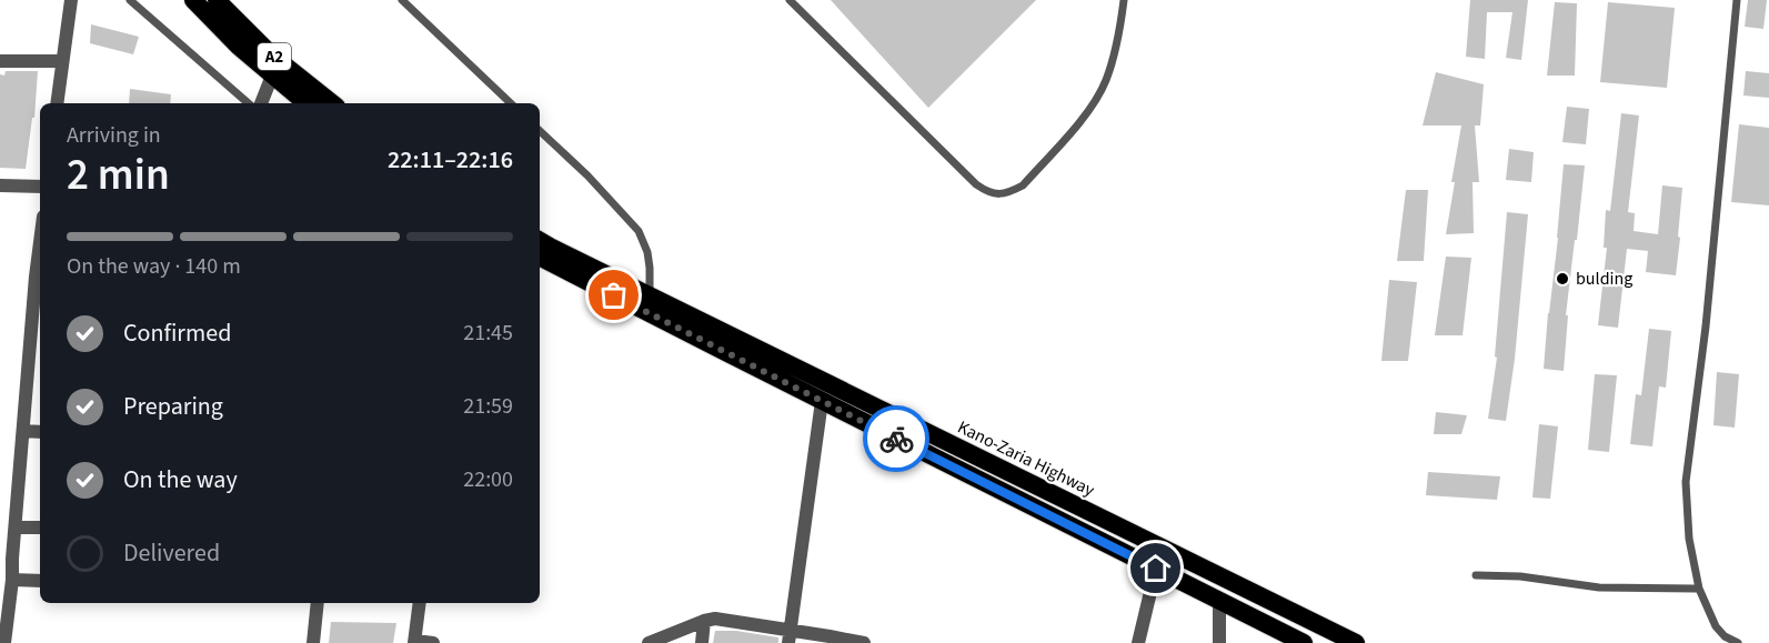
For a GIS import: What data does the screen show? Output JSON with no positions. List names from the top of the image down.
{
  "streets": {
    "highway": ["A2", "Kano-Zaria Highway"]
  },
  "places": ["bulding"],
  "page": {
    "heading": ["2 min", "Arriving in", "22:11–22:16"],
    "bar": "On the way · 140 m",
    "list": [
      ["Confirmed", "21:45"],
      ["Preparing", "21:59"],
      ["On the way", "22:00"],
      "Delivered"
    ]
  }
}
